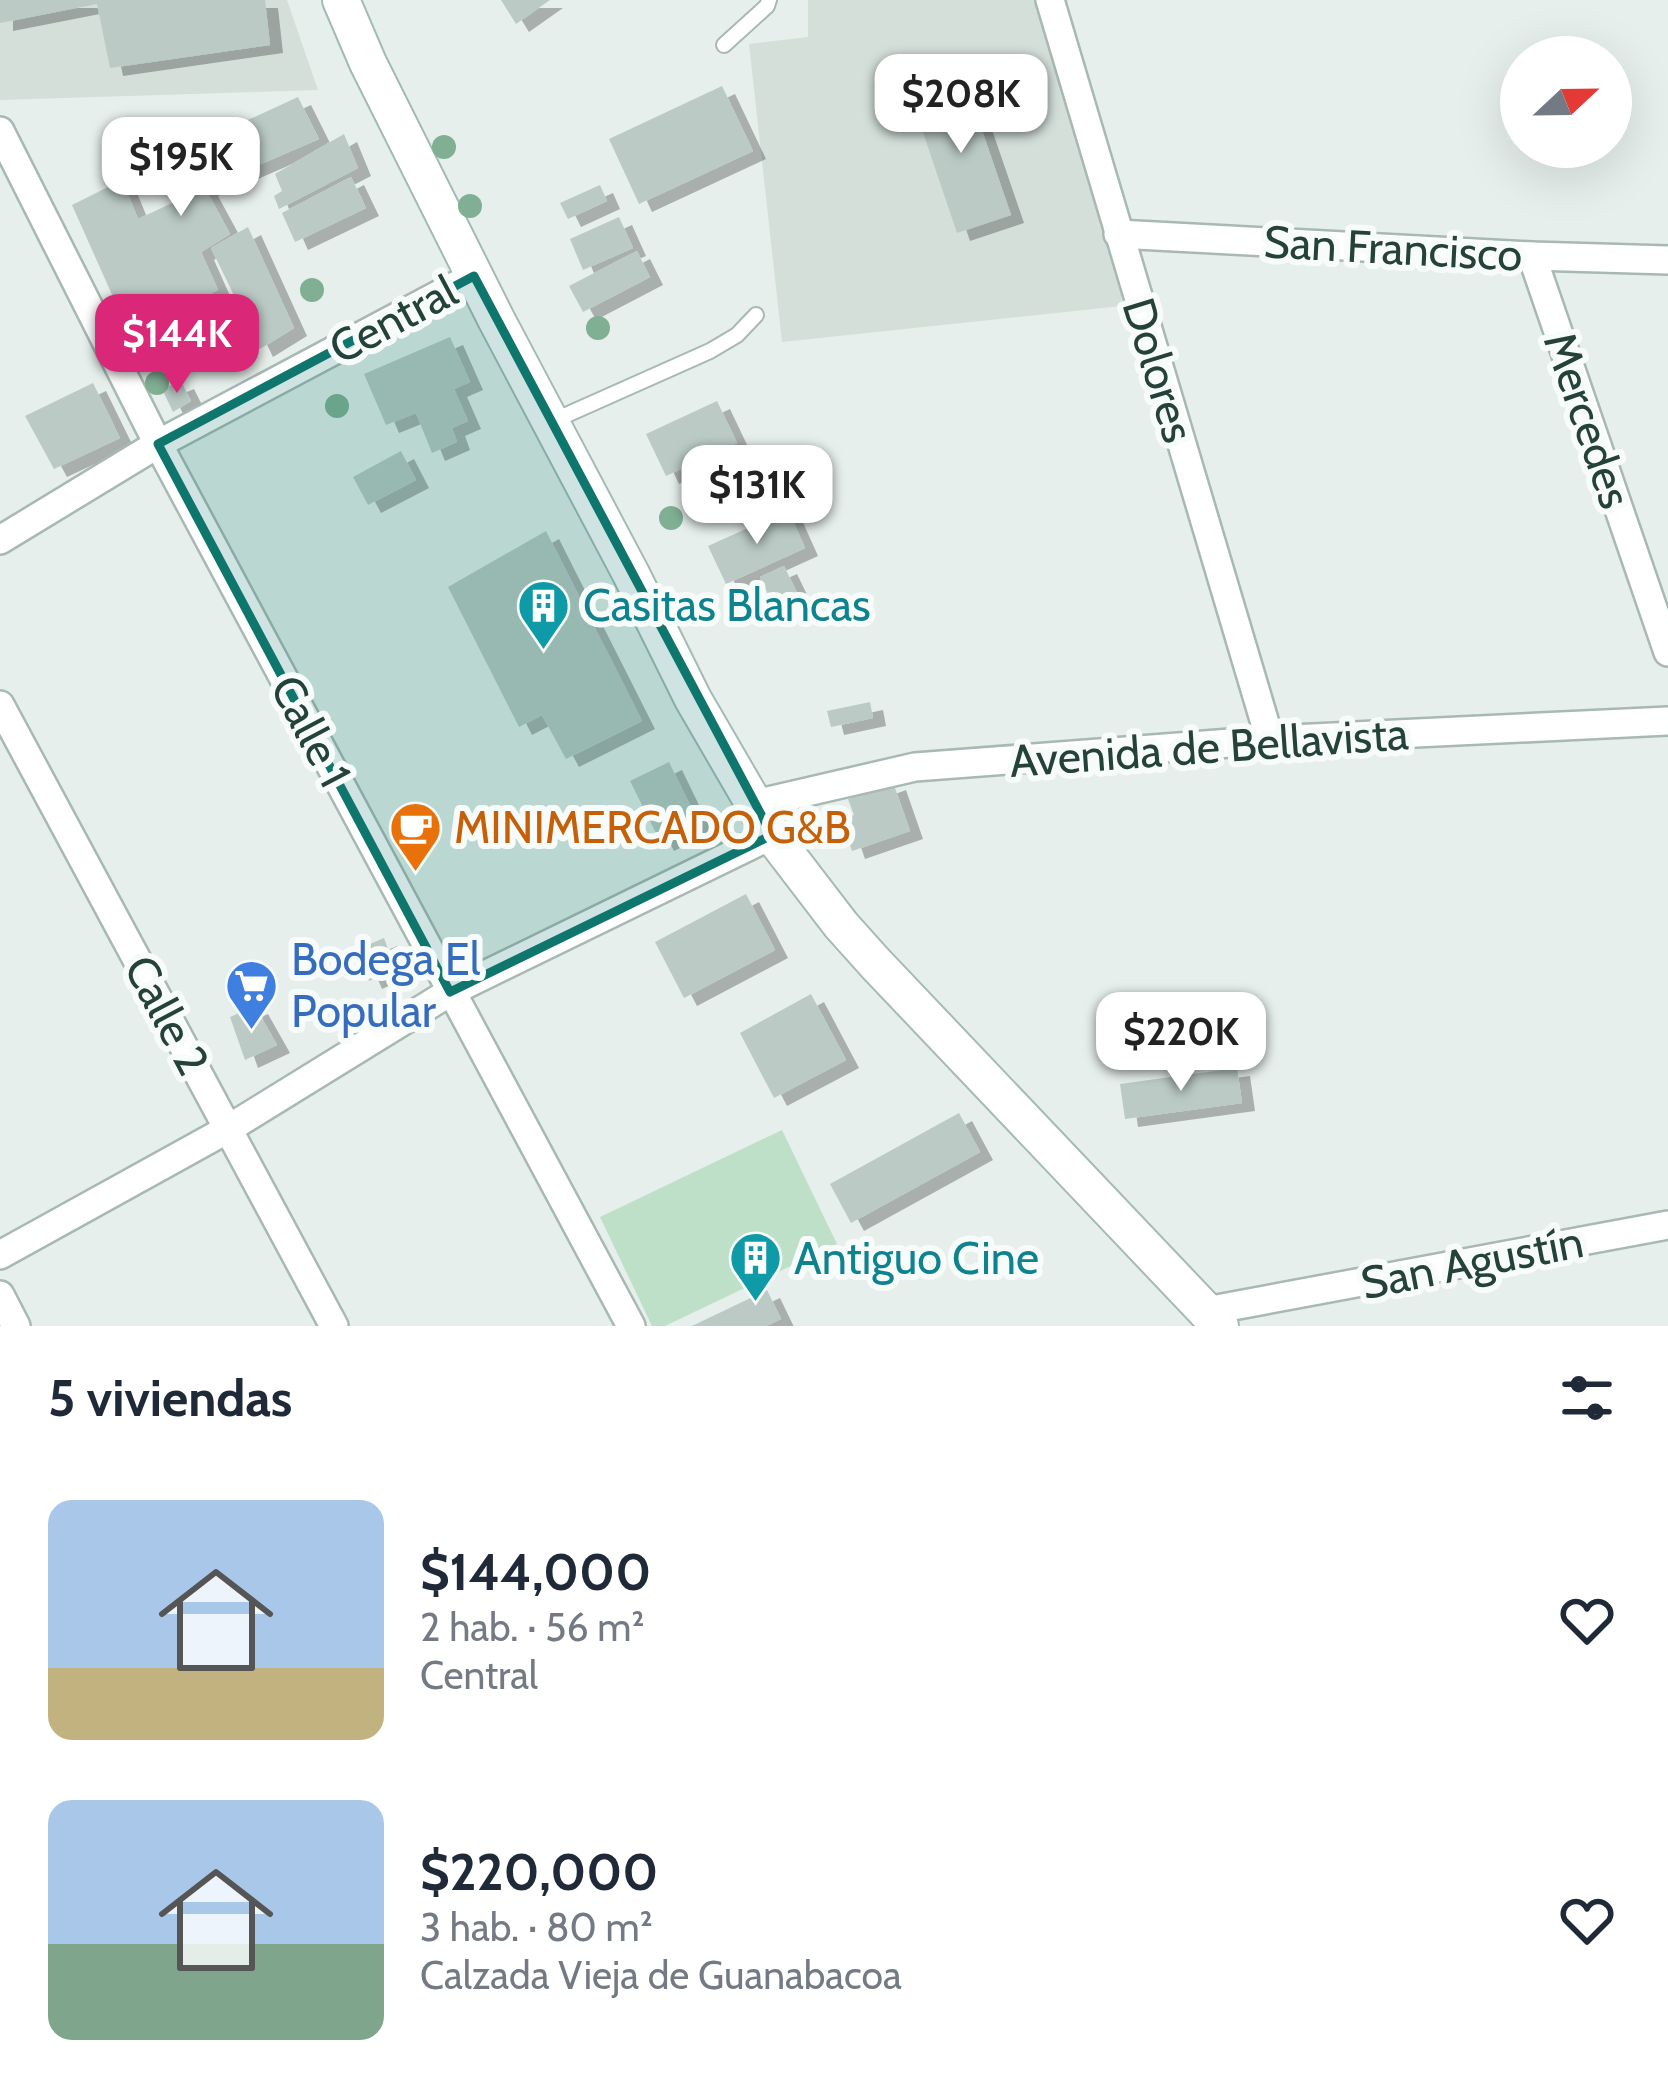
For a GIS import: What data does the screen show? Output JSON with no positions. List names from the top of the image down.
{
  "streets": {
    "street": [
      "San Francisco",
      "Central",
      "Dolores",
      "Mercedes",
      "Calle 1",
      "Avenida de Bellavista",
      "Calle 2",
      "San Agustín"
    ]
  },
  "crossings": [
    ["San Francisco", "Dolores"],
    ["San Francisco", "Mercedes"],
    ["Central", "Calle 1"],
    ["Dolores", "Avenida de Bellavista"],
    ["Calle 1", "Avenida de Bellavista"],
    ["Avenida de Bellavista", "Calle 2"]
  ],
  "places": {
    "building": ["Casitas Blancas", "Antiguo Cine"],
    "cafe": ["MINIMERCADO G&B"],
    "supermarket": ["Bodega El Popular"]
  },
  "north": "right",
  "page": {
    "price": [
      "$208K",
      "$195K",
      "$144K",
      "$131K",
      "$220K"
    ],
    "heading": "5 viviendas",
    "list": [
      {
        "name": "$144,000",
        "note": "2 hab. · 56 m² · Central"
      },
      {
        "name": "$220,000",
        "note": "3 hab. · 80 m² · Calzada Vieja de Guanabacoa"
      }
    ]
  }
}
